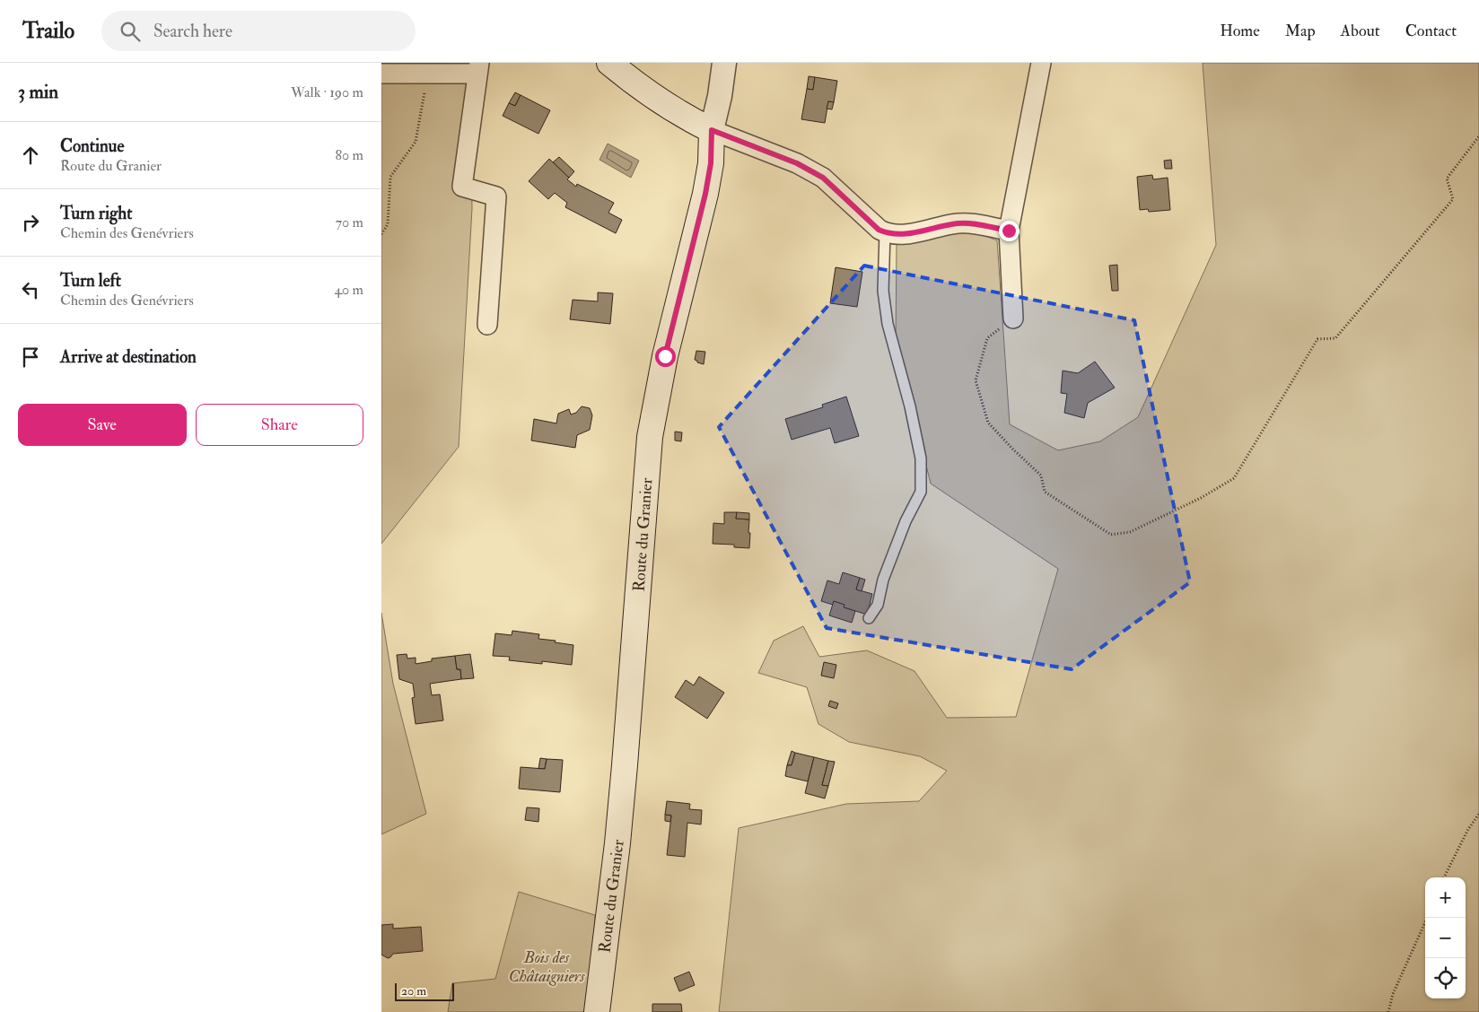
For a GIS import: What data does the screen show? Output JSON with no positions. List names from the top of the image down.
{
  "streets": {
    "main road": ["Route du Granier"]
  },
  "parks": ["Bois des Châtaigniers"],
  "scale_bar": "20 m",
  "page": {
    "header": "Trailo",
    "search": "Search here",
    "nav": [
      "Home",
      "Map",
      "About",
      "Contact"
    ],
    "heading": ["3 min", "Walk · 190 m"],
    "list": [
      ["Continue", "Route du Granier", "80 m"],
      ["Turn right", "Chemin des Genévriers", "70 m"],
      ["Turn left", "Chemin des Genévriers", "40 m"],
      "Arrive at destination"
    ],
    "buttons": ["Save", "Share"],
    "map_buttons": ["+", "−"],
    "scale": "20 m"
  }
}
